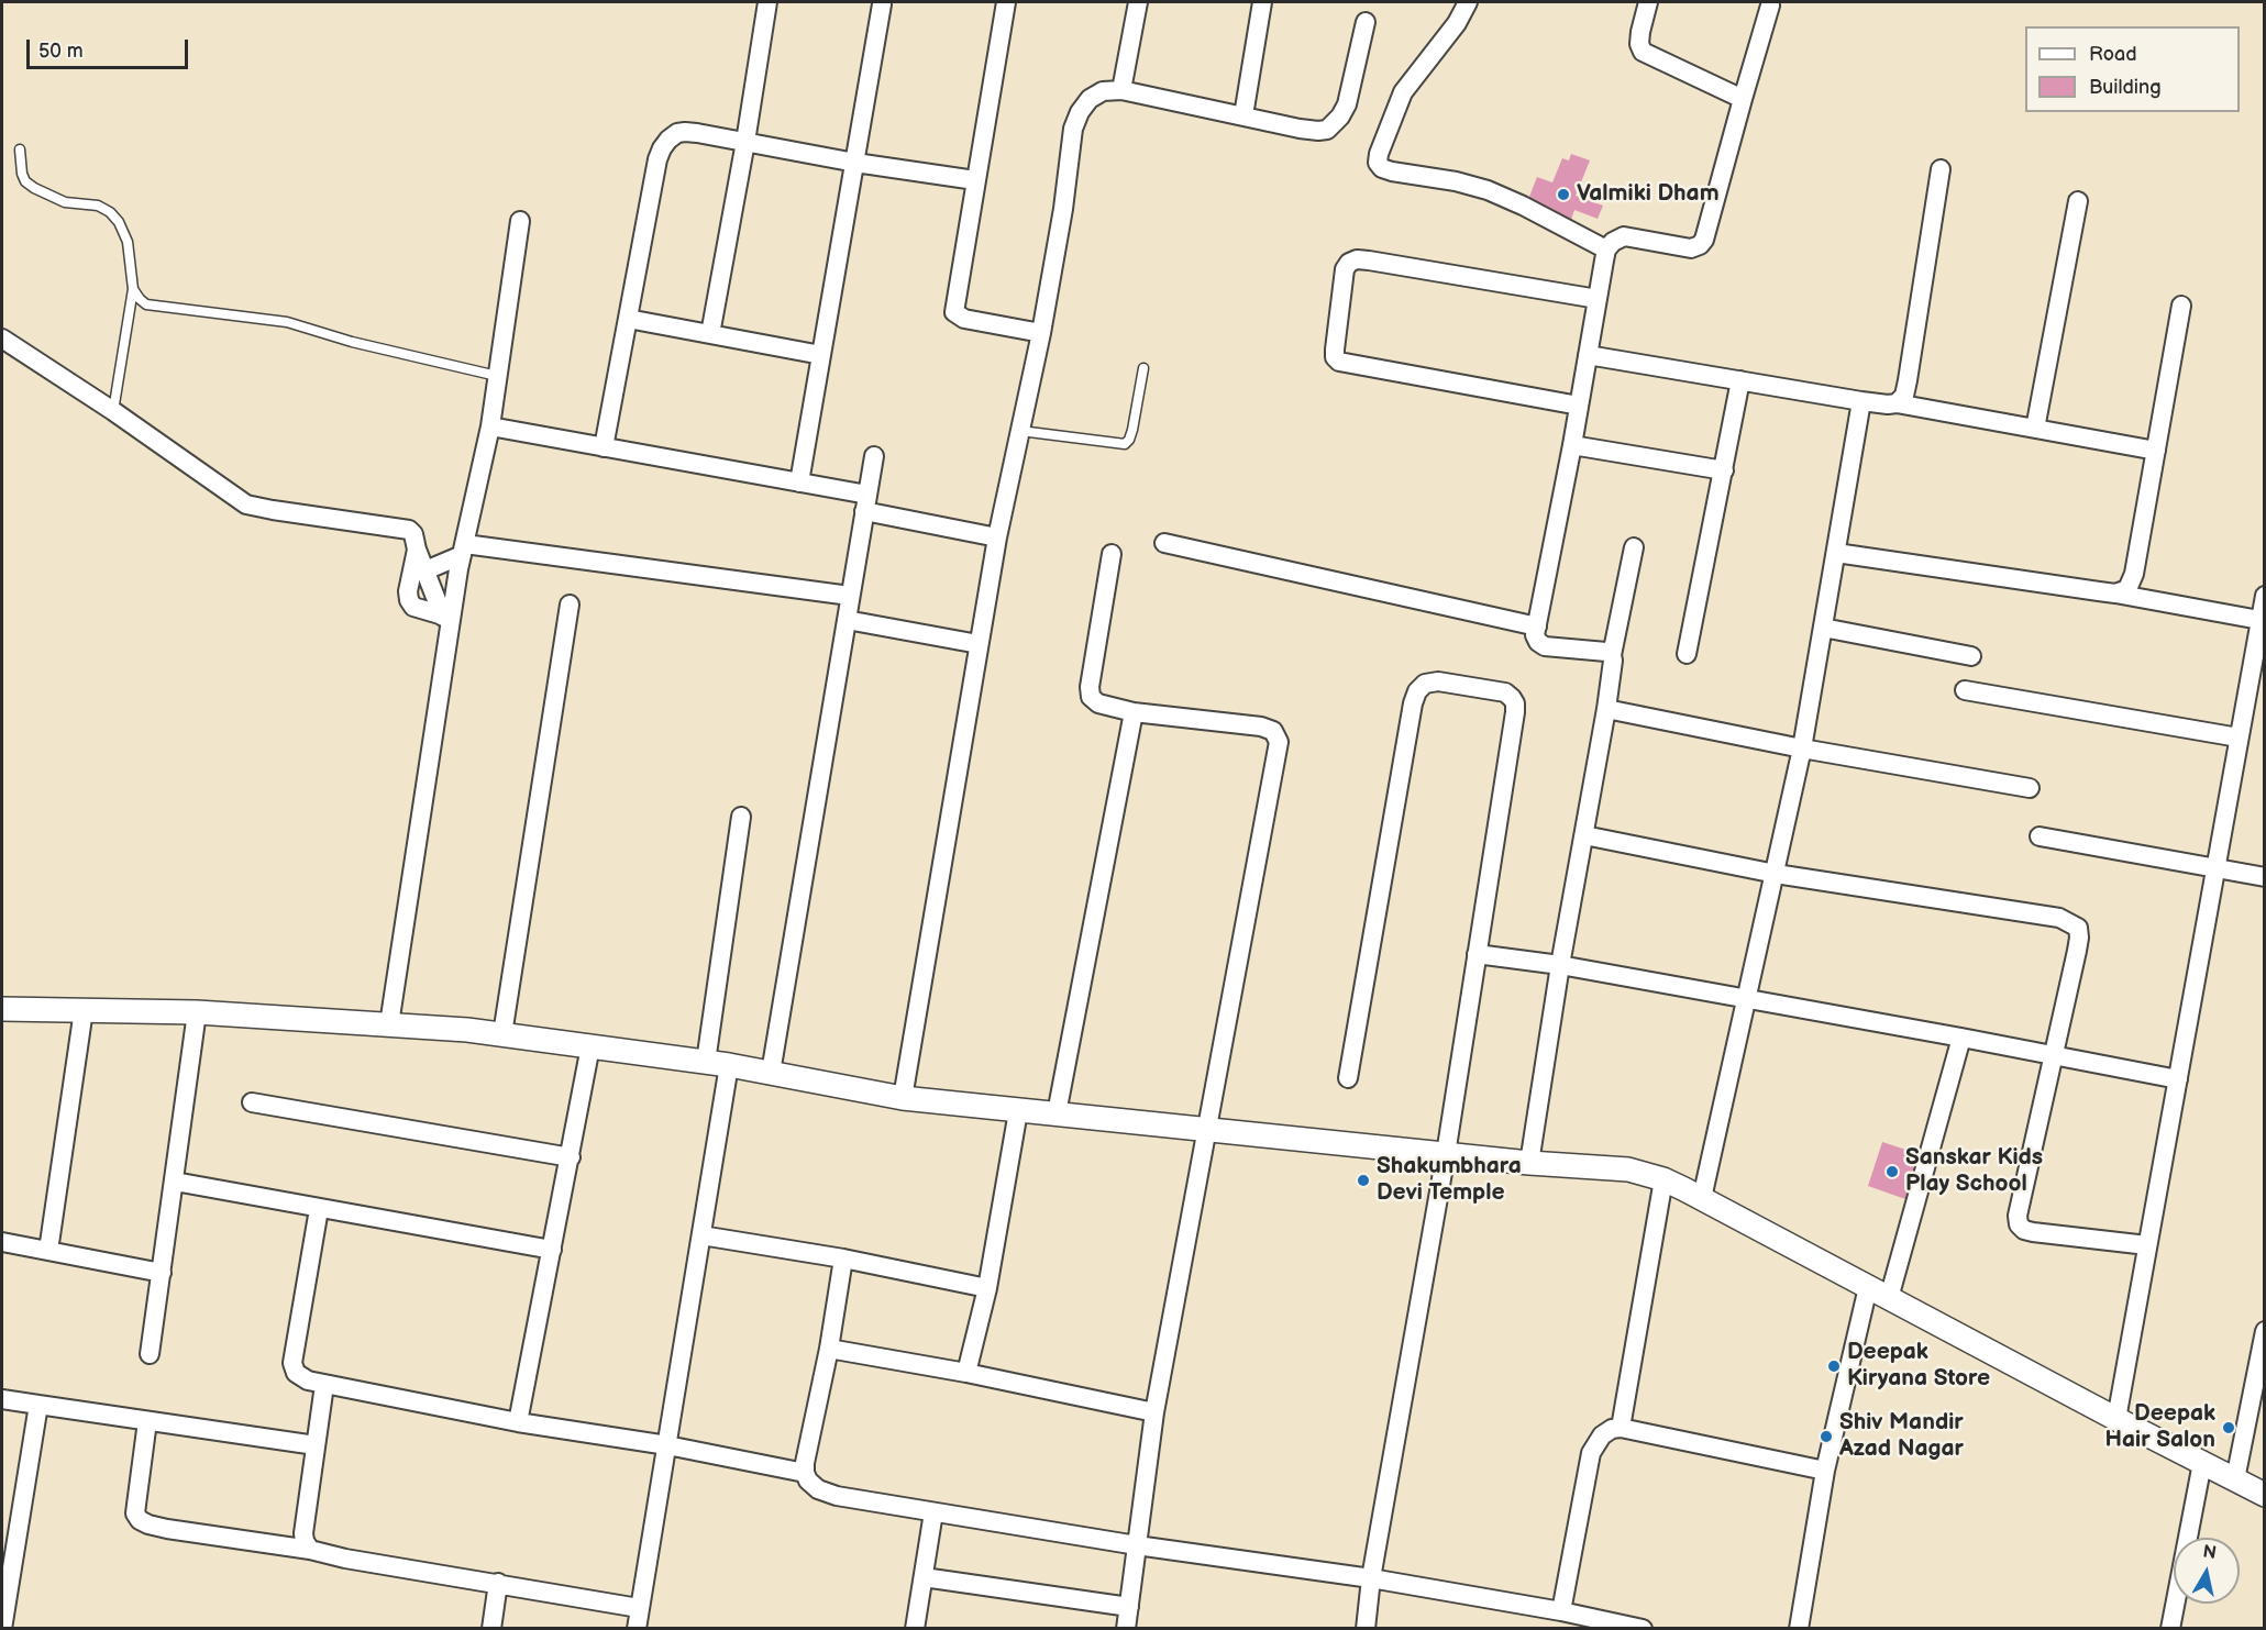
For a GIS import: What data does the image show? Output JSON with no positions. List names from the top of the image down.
{
  "places": [
    "Valmiki Dham",
    "Sanskar Kids Play School",
    "Shakumbhara Devi Temple",
    "Deepak Kiryana Store",
    "Deepak Hair Salon",
    "Shiv Mandir Azad Nagar"
  ],
  "legend": ["Road", "Building"],
  "scale_bar": "50 m",
  "north": "top"
}
